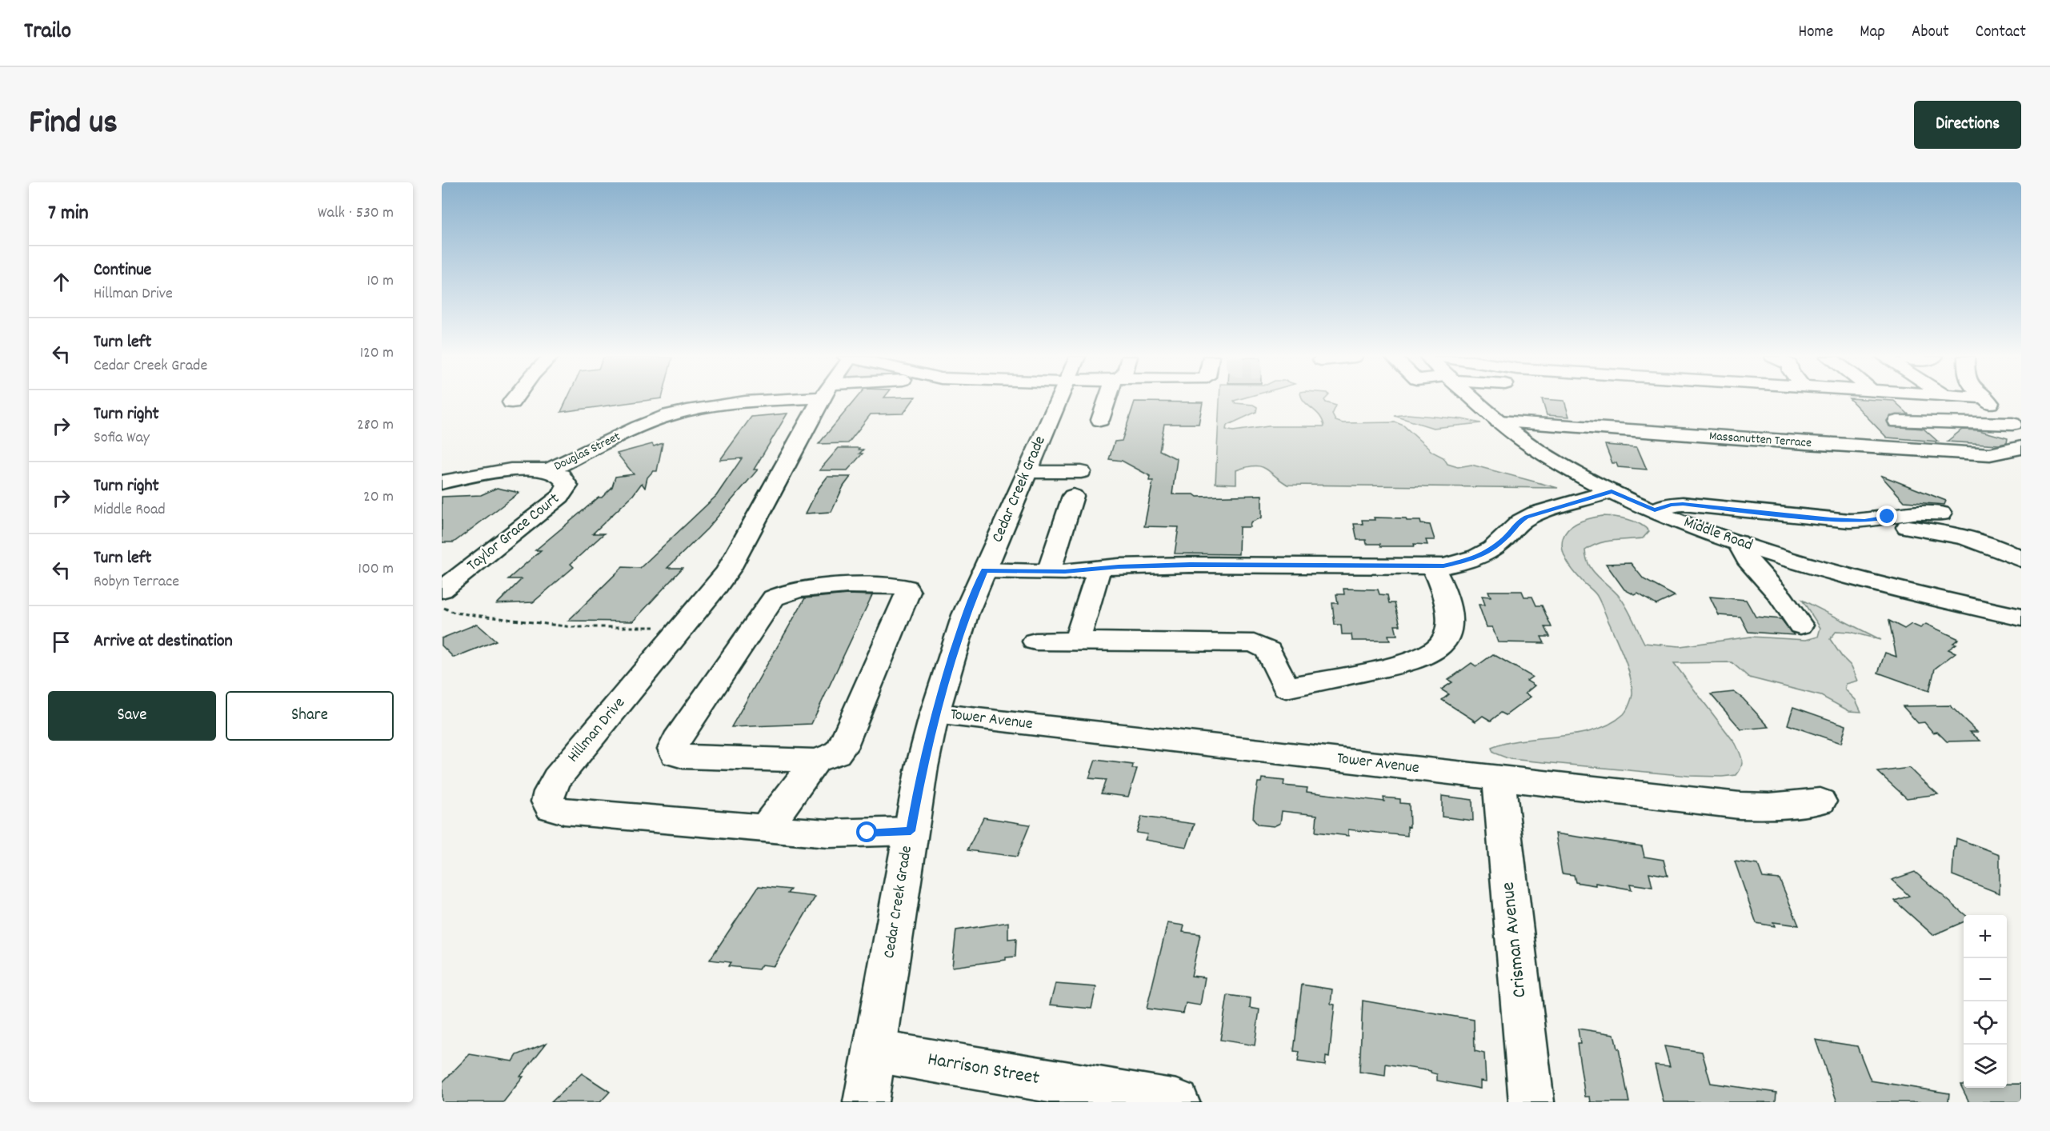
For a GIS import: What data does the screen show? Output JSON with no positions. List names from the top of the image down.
{
  "streets": {
    "street": [
      "Massanutten Terrace",
      "Douglas Street",
      "Cedar Creek Grade",
      "Taylor Grace Court",
      "Middle Road",
      "Tower Avenue",
      "Hillman Drive",
      "Crisman Avenue",
      "Harrison Street"
    ]
  },
  "crossings": [
    ["Massanutten Terrace", "Middle Road"],
    ["Douglas Street", "Taylor Grace Court"],
    ["Cedar Creek Grade", "Tower Avenue"],
    ["Cedar Creek Grade", "Hillman Drive"],
    ["Cedar Creek Grade", "Harrison Street"],
    ["Tower Avenue", "Crisman Avenue"]
  ],
  "page": {
    "header": "Trailo",
    "nav": [
      "Home",
      "Map",
      "About",
      "Contact"
    ],
    "title": "Find us",
    "buttons": [
      "Directions",
      ["Save", "Share"]
    ],
    "heading": ["7 min", "Walk · 530 m"],
    "list": [
      ["Continue", "Hillman Drive", "10 m"],
      ["Turn left", "Cedar Creek Grade", "120 m"],
      ["Turn right", "Sofia Way", "280 m"],
      ["Turn right", "Middle Road", "20 m"],
      ["Turn left", "Robyn Terrace", "100 m"],
      "Arrive at destination"
    ],
    "map_buttons": ["+", "−"]
  }
}
